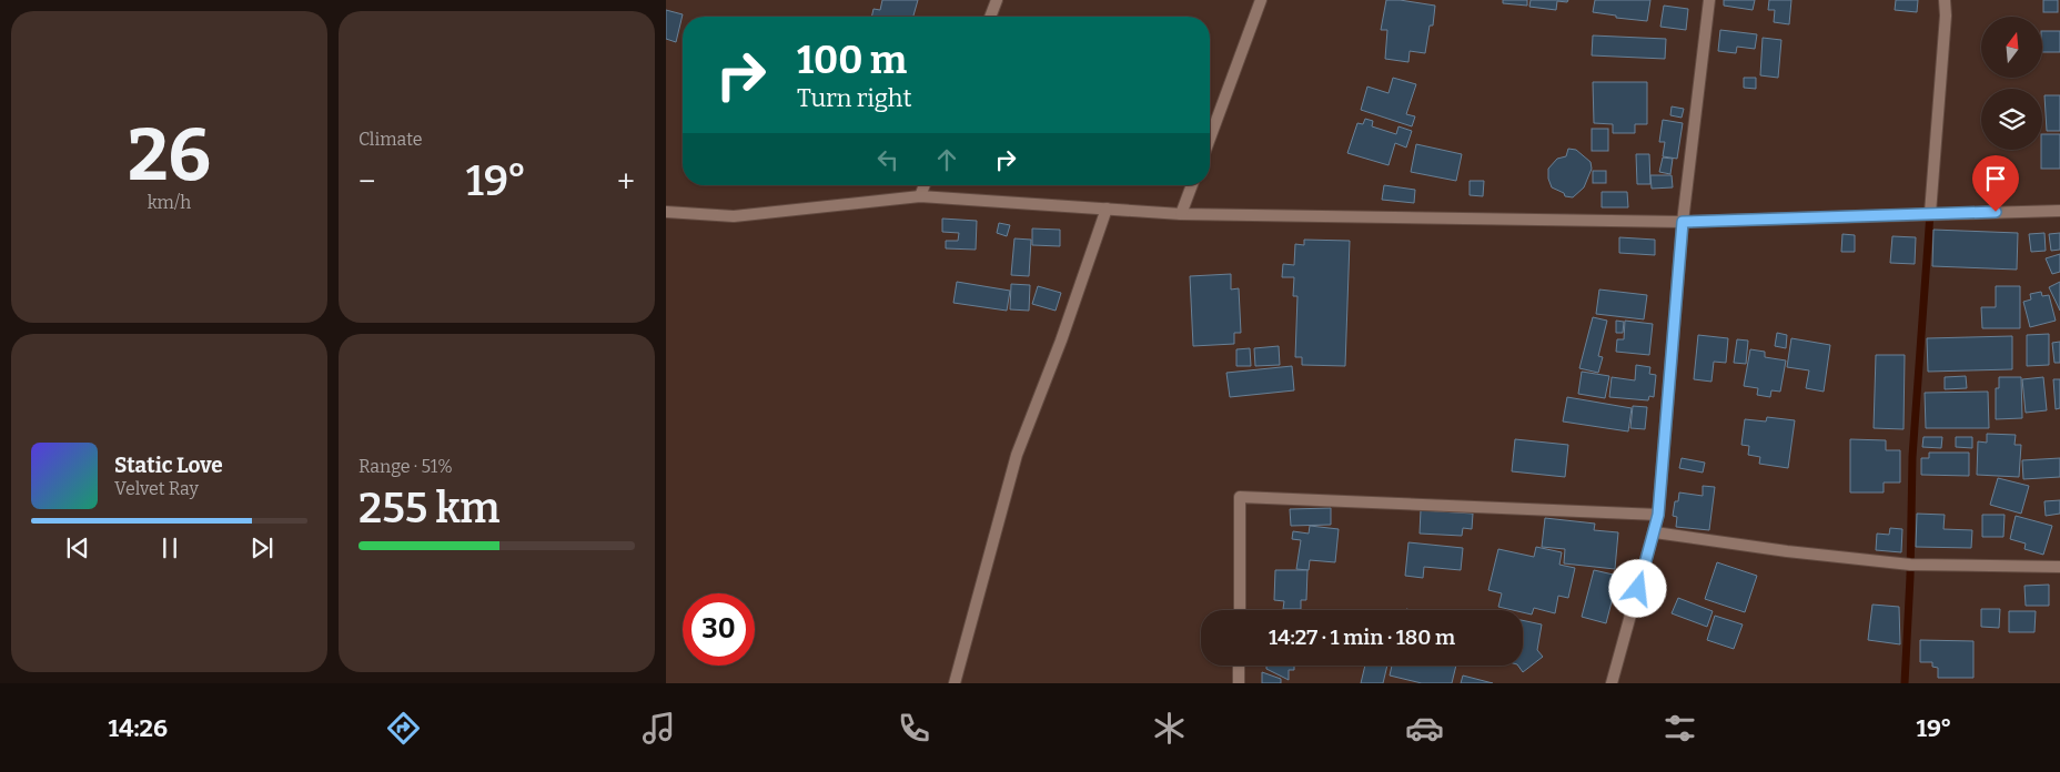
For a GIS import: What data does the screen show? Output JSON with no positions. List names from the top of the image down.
{
  "north": "top",
  "page": {
    "tile": [
      ["26", "km/h"],
      "Climate",
      ["Range · 51%", "255 km"]
    ],
    "turn": ["100 m", "Turn right"],
    "heat": ["−", "19°", "+"],
    "song": ["Static Love", "Velvet Ray"],
    "limit": "30",
    "trip": "14:27 · 1 min · 180 m",
    "tabs": ["14:26", "19°"]
  }
}
